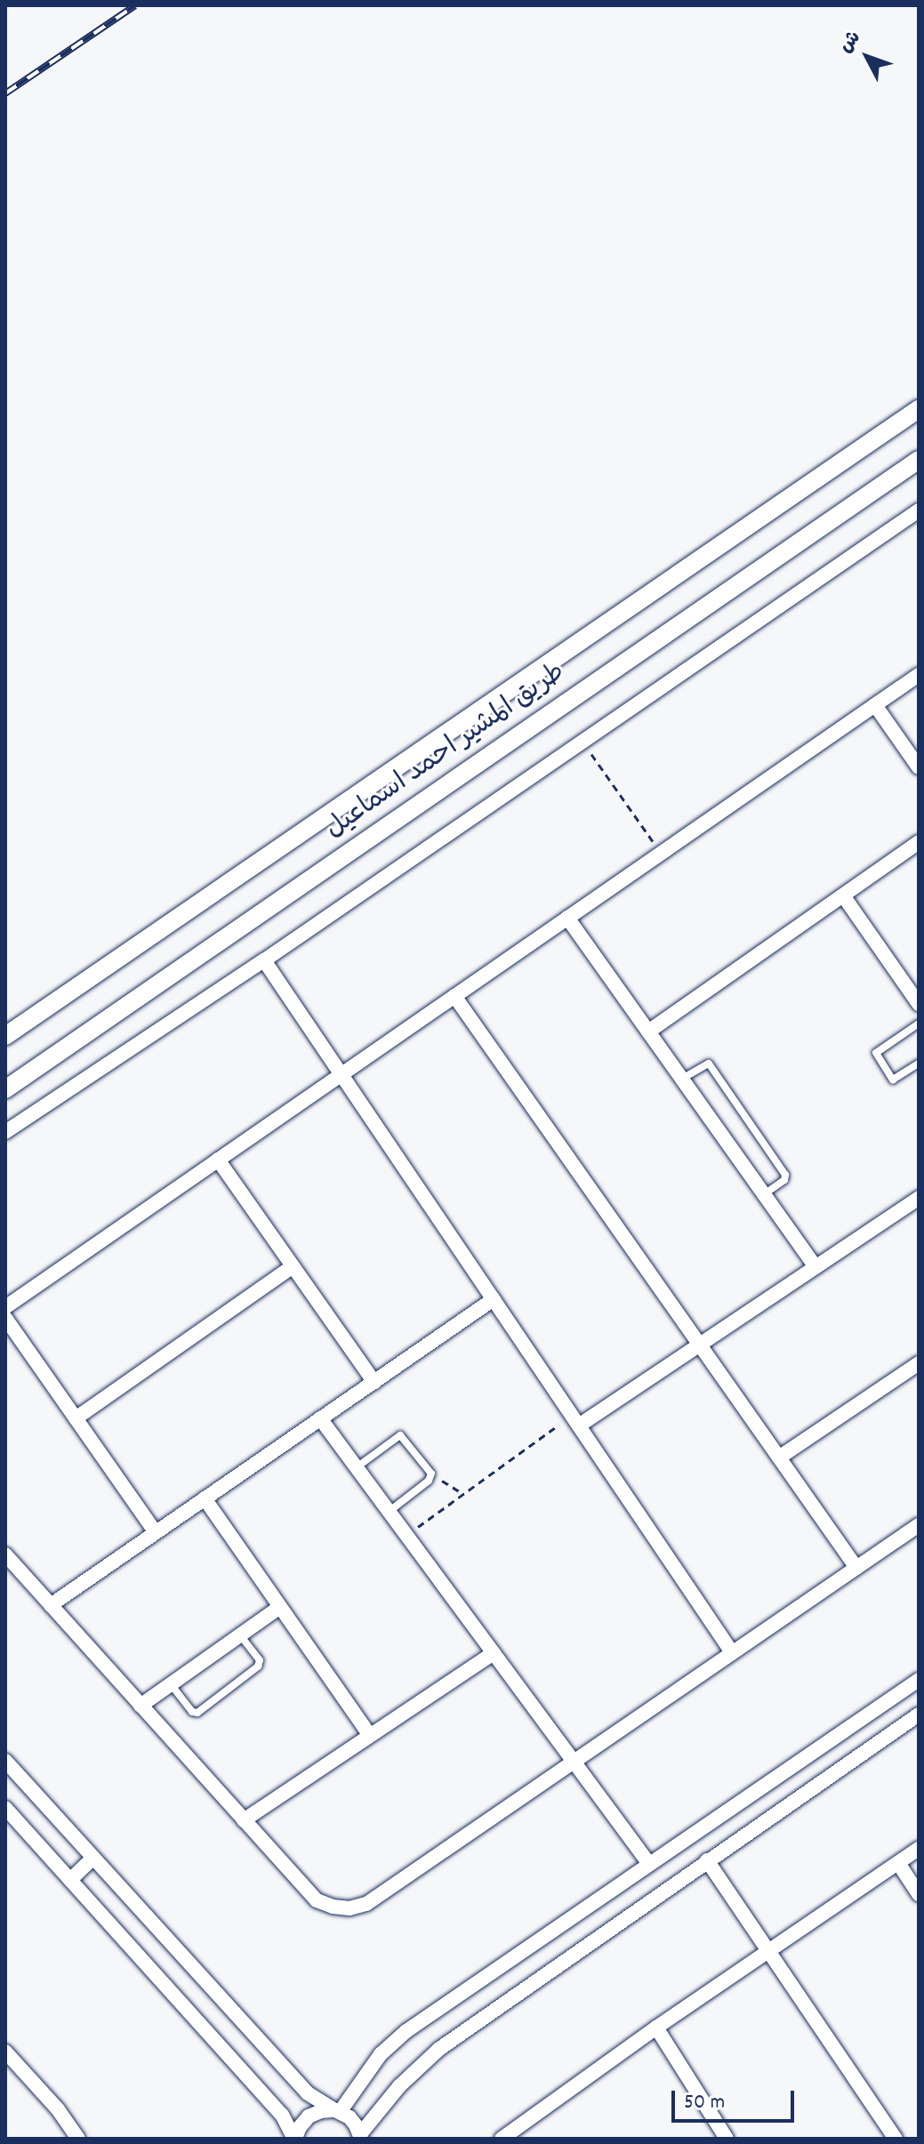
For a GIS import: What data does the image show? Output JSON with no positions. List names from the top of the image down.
{
  "streets": {
    "street": ["طريق المشير احمد اسماعيل"]
  },
  "scale_bar": "50 m",
  "north": "top left"
}
